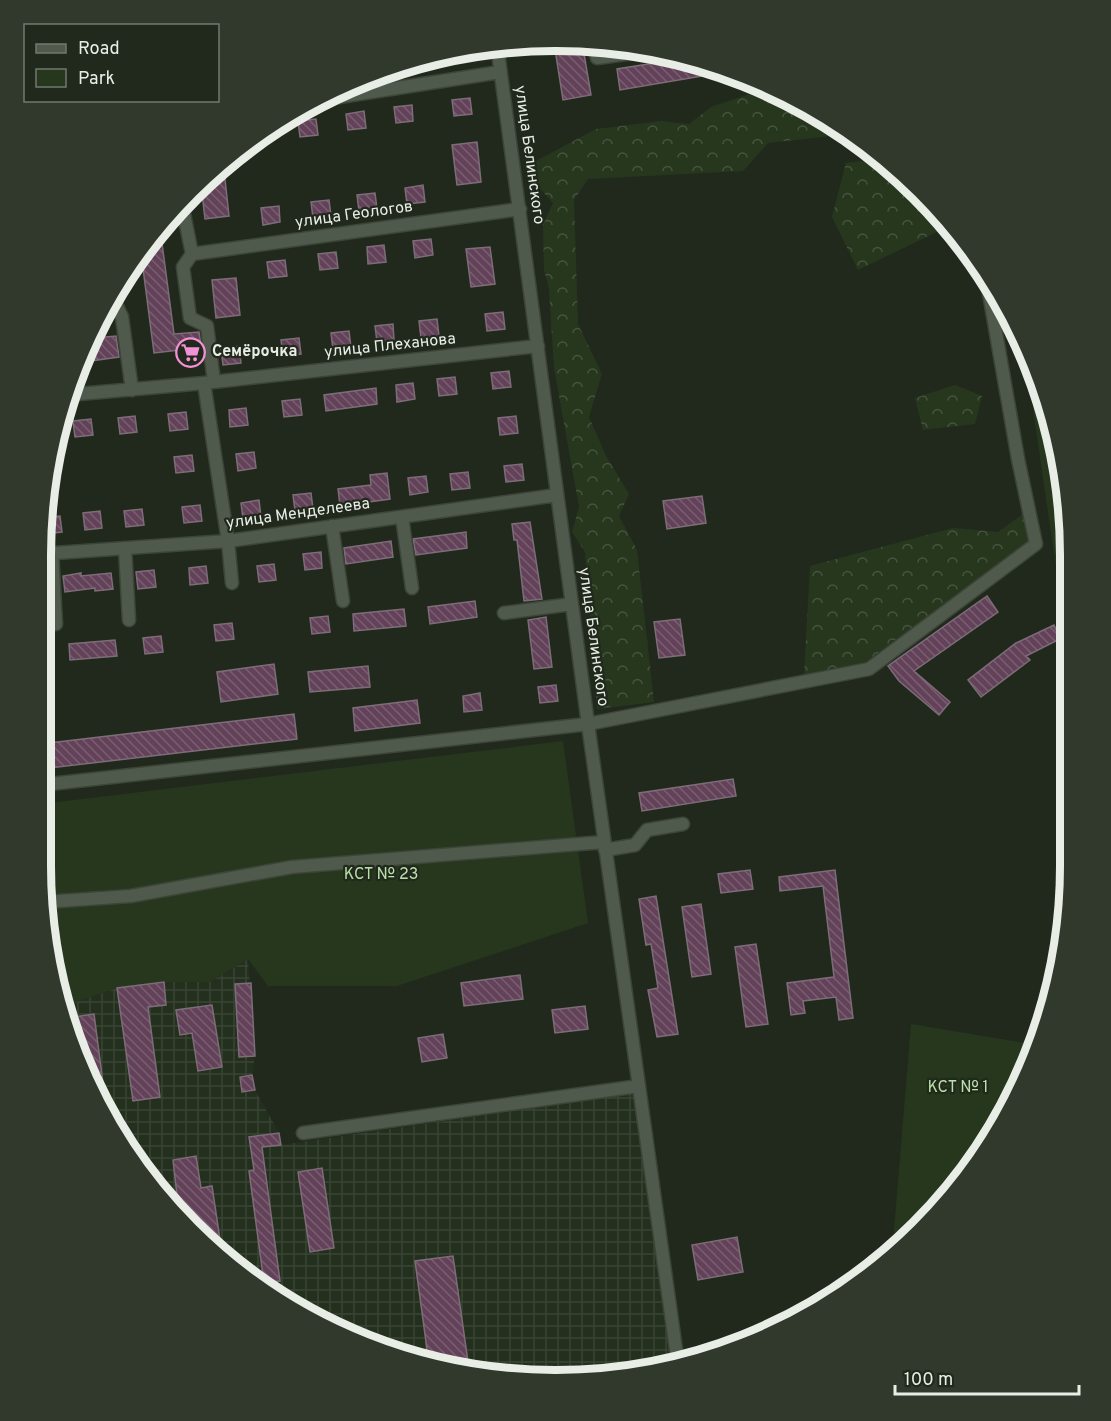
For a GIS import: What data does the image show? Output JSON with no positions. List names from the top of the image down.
{
  "streets": {
    "street": [
      "улица Белинского",
      "улица Геологов",
      "улица Плеханова",
      "улица Менделеева"
    ]
  },
  "crossings": [
    ["улица Белинского", "улица Геологов"],
    ["улица Белинского", "улица Плеханова"],
    ["улица Белинского", "улица Менделеева"]
  ],
  "parks": ["КСТ № 23", "КСТ № 1"],
  "places": {
    "supermarket": ["Семёрочка"]
  },
  "legend": ["Road", "Park"],
  "scale_bar": "100 m"
}
